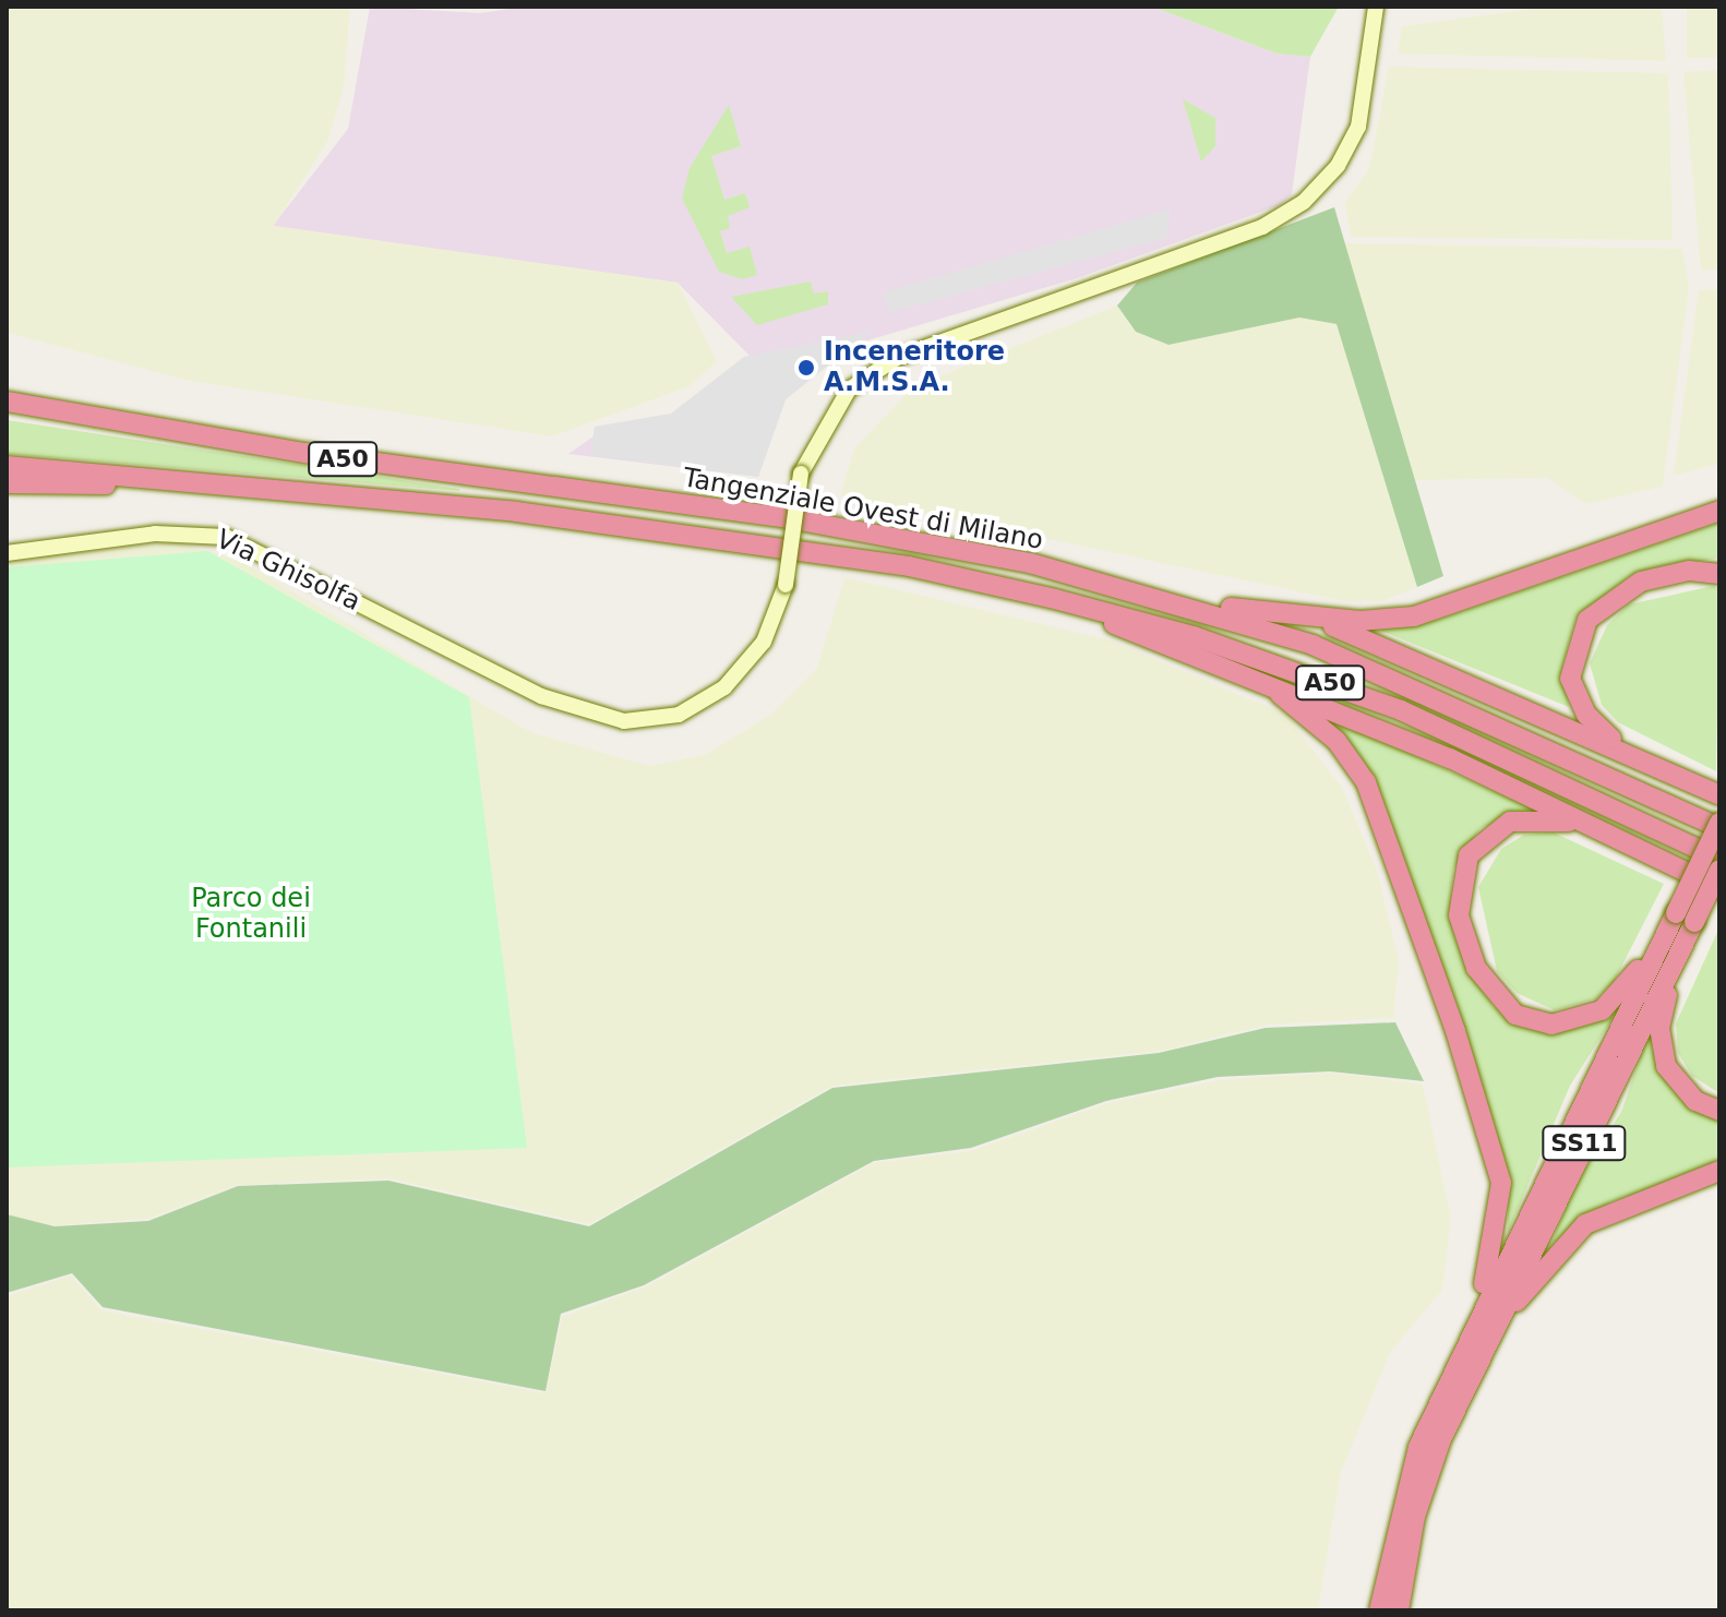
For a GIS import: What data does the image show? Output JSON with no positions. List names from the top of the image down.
{
  "streets": {
    "highway": ["A50", "Tangenziale Ovest di Milano", "SS11"],
    "street": ["Via Ghisolfa"]
  },
  "crossings": [
    ["Tangenziale Ovest di Milano", "SS11"]
  ],
  "parks": ["Parco dei Fontanili"],
  "places": ["Inceneritore A.M.S.A."]
}
